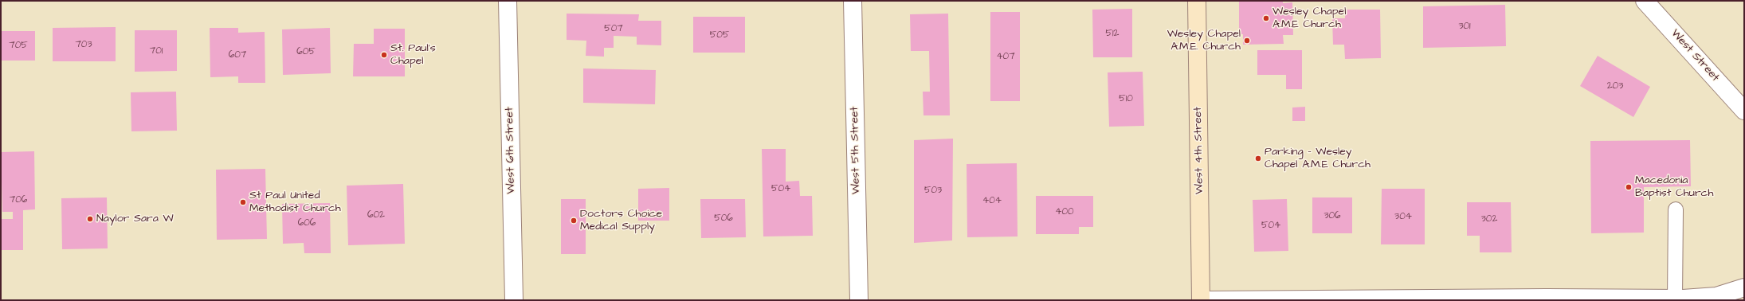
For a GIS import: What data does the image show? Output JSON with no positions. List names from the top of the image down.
{
  "streets": {
    "street": [
      "West Street",
      "West 6th Street",
      "West 5th Street",
      "West 4th Street"
    ]
  },
  "places": [
    "Wesley Chapel A.M.E Church",
    "Wesley Chapel A.M.E. Church",
    "St. Paul's Chapel",
    "Parking - Wesley Chapel A.M.E Church",
    "Macedonia Baptist Church",
    "St Paul United Methodist Church",
    "Naylor Sara W",
    "Doctors Choice Medical Supply"
  ],
  "house_numbers": [
    "301",
    "507",
    "512",
    "505",
    "703",
    "705",
    "701",
    "605",
    "607",
    "407",
    "203",
    "510",
    "504",
    "503",
    "706",
    "404",
    "400",
    "602",
    "306",
    "304",
    "506",
    "302",
    "606",
    "504"
  ]
}
